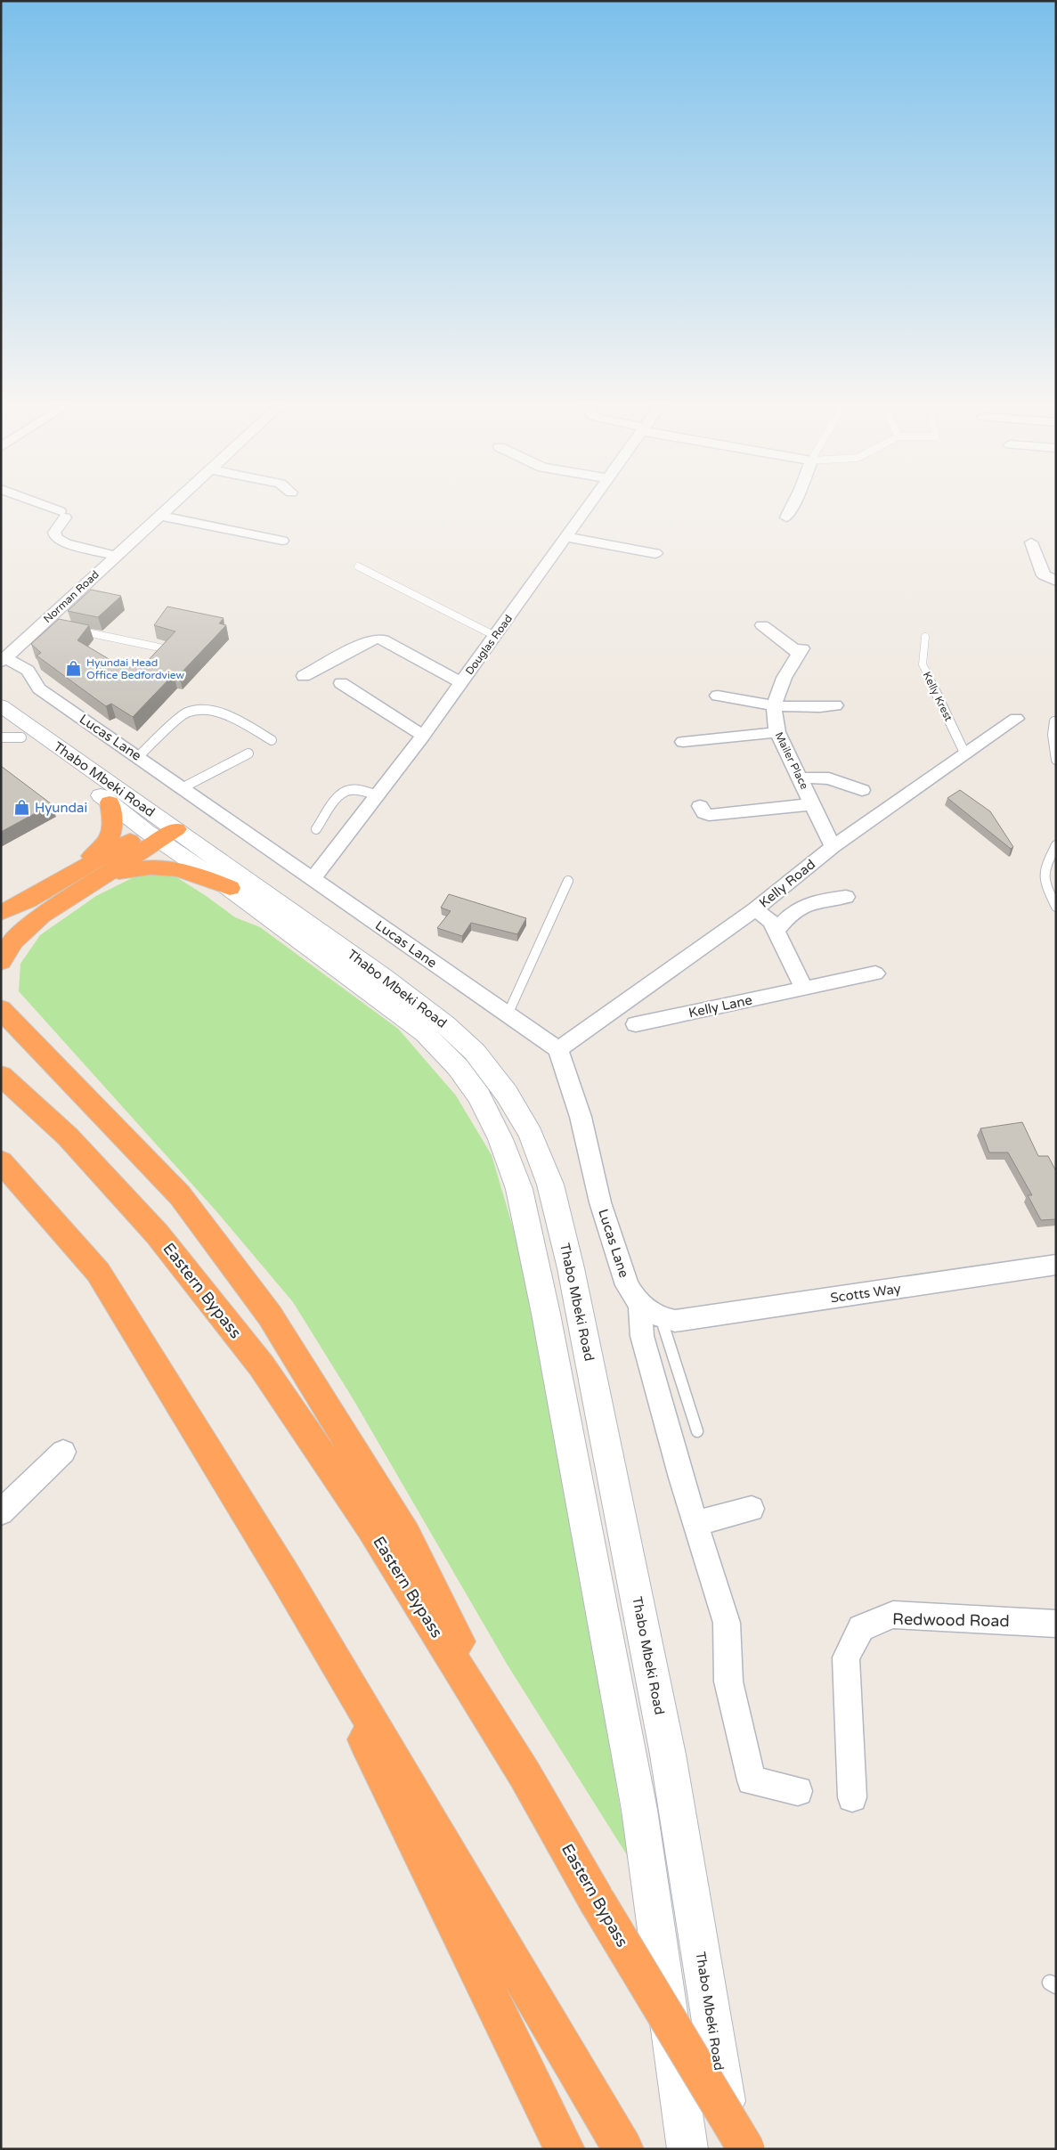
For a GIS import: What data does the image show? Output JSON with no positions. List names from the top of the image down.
{
  "streets": {
    "highway": ["Eastern Bypass"],
    "main road": ["Thabo Mbeki Road"],
    "street": [
      "Norman Road",
      "Douglas Road",
      "Lucas Lane",
      "Mailer Place",
      "Kelly Road",
      "Kelly Lane",
      "Scotts Way",
      "Redwood Road"
    ],
    "lane": ["Kelly Krest"]
  },
  "crossings": [
    ["Norman Road", "Lucas Lane"],
    ["Douglas Road", "Lucas Lane"],
    ["Kelly Krest", "Kelly Road"],
    ["Lucas Lane", "Kelly Road"],
    ["Lucas Lane", "Scotts Way"],
    ["Mailer Place", "Kelly Road"]
  ],
  "places": {
    "shop": ["Hyundai Head Office Bedfordview", "Hyundai"]
  }
}
